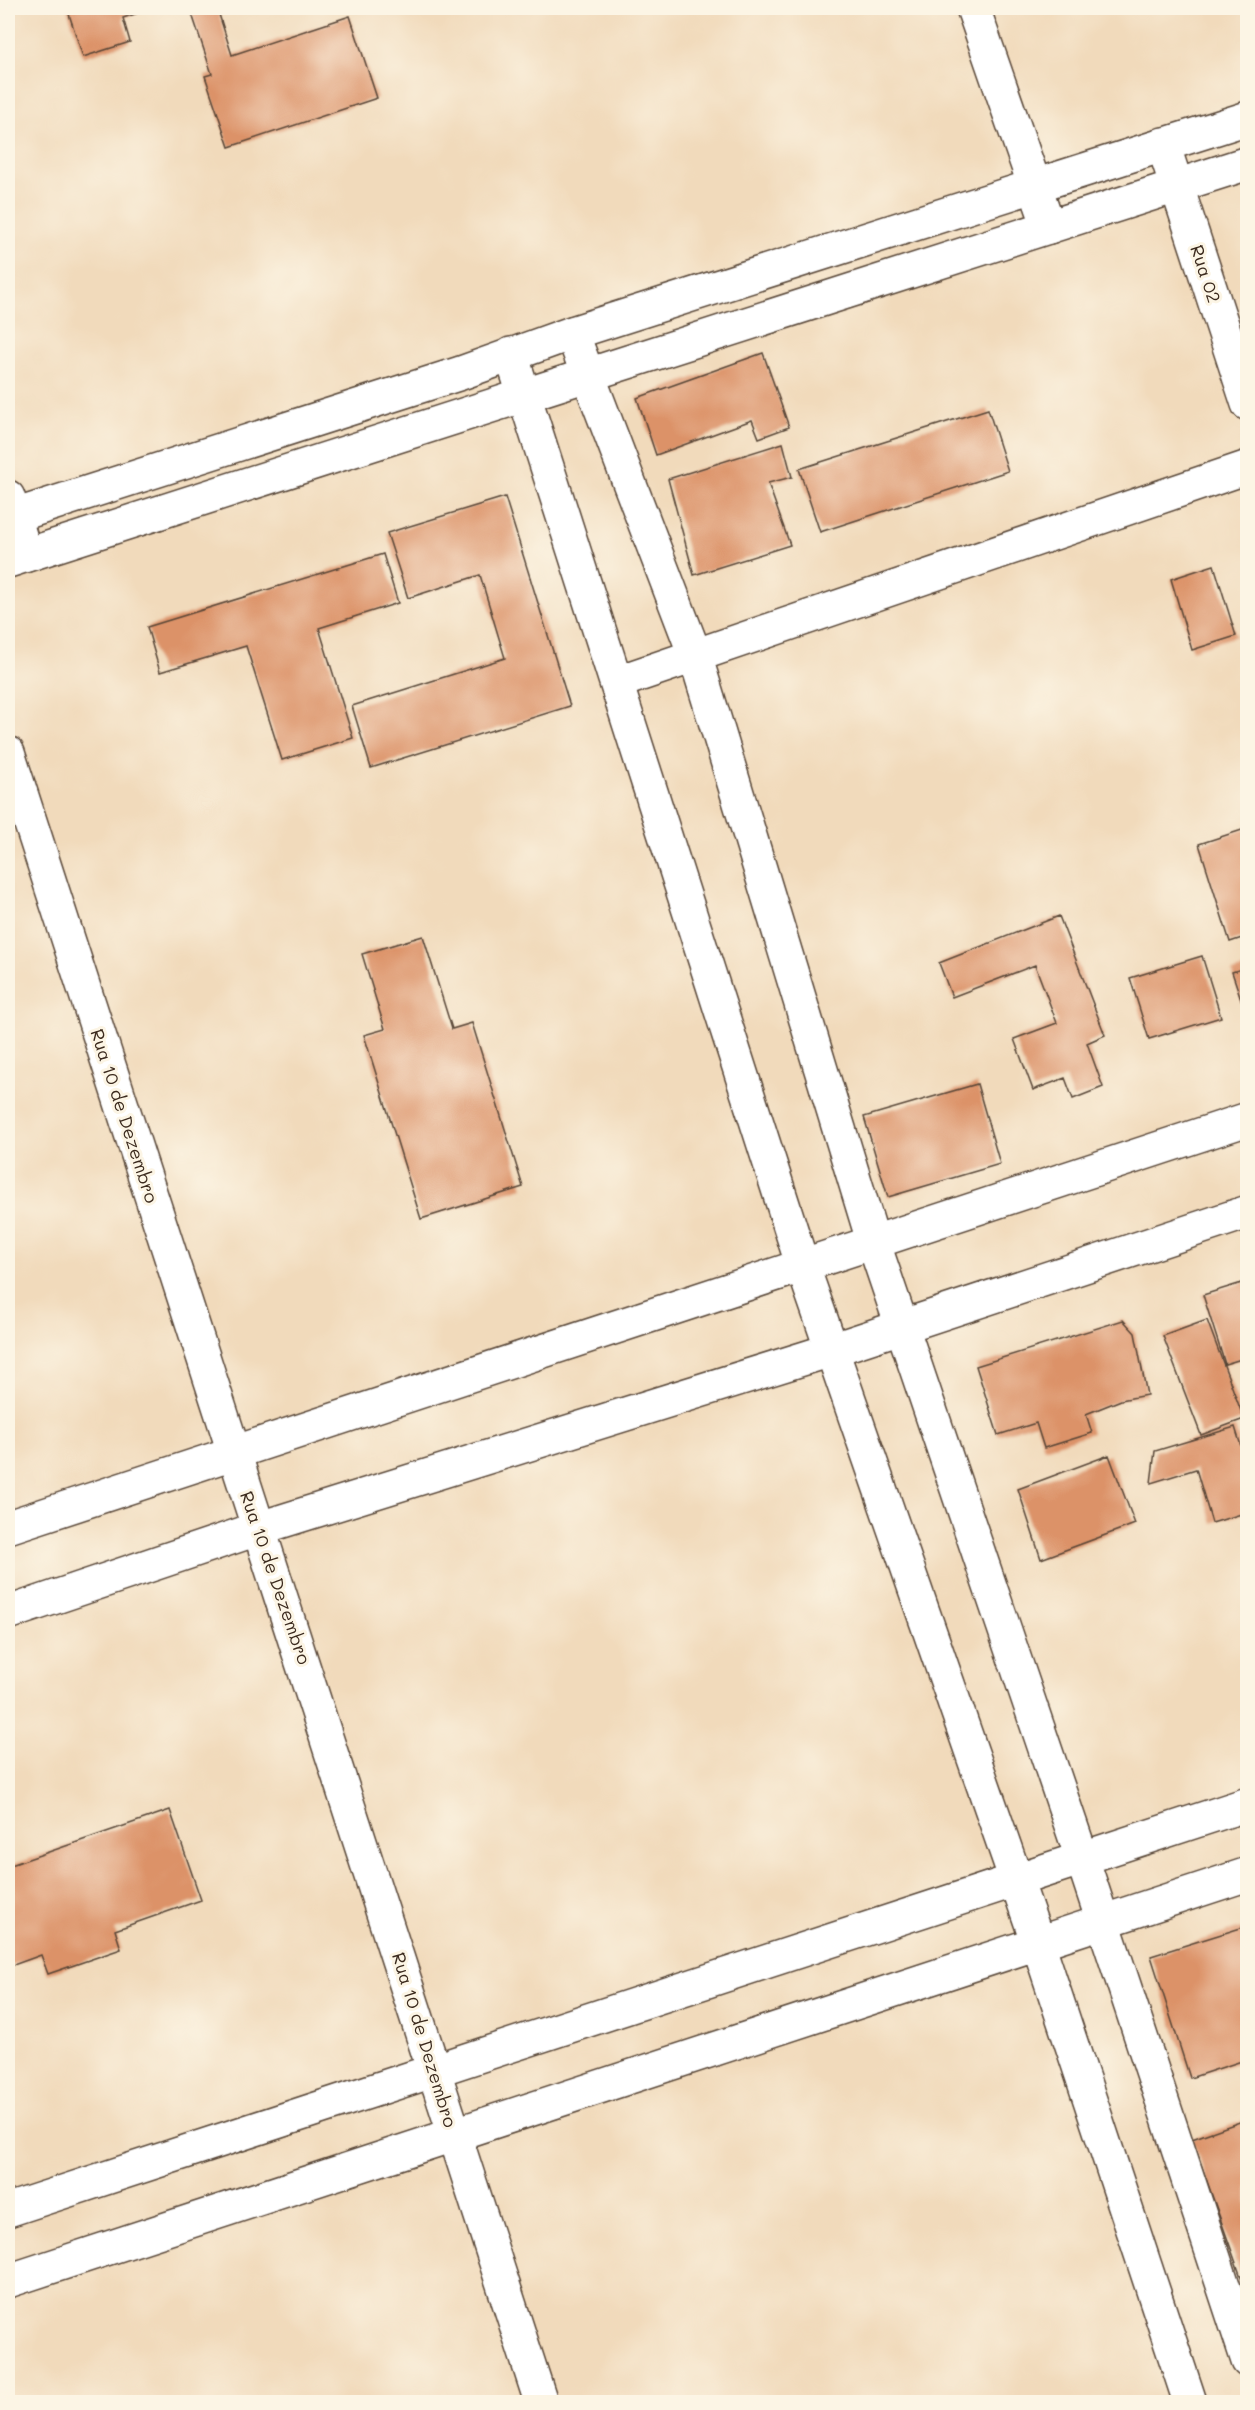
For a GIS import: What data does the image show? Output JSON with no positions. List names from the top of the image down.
{
  "streets": {
    "street": ["Rua 02", "Rua 10 de Dezembro"]
  }
}
